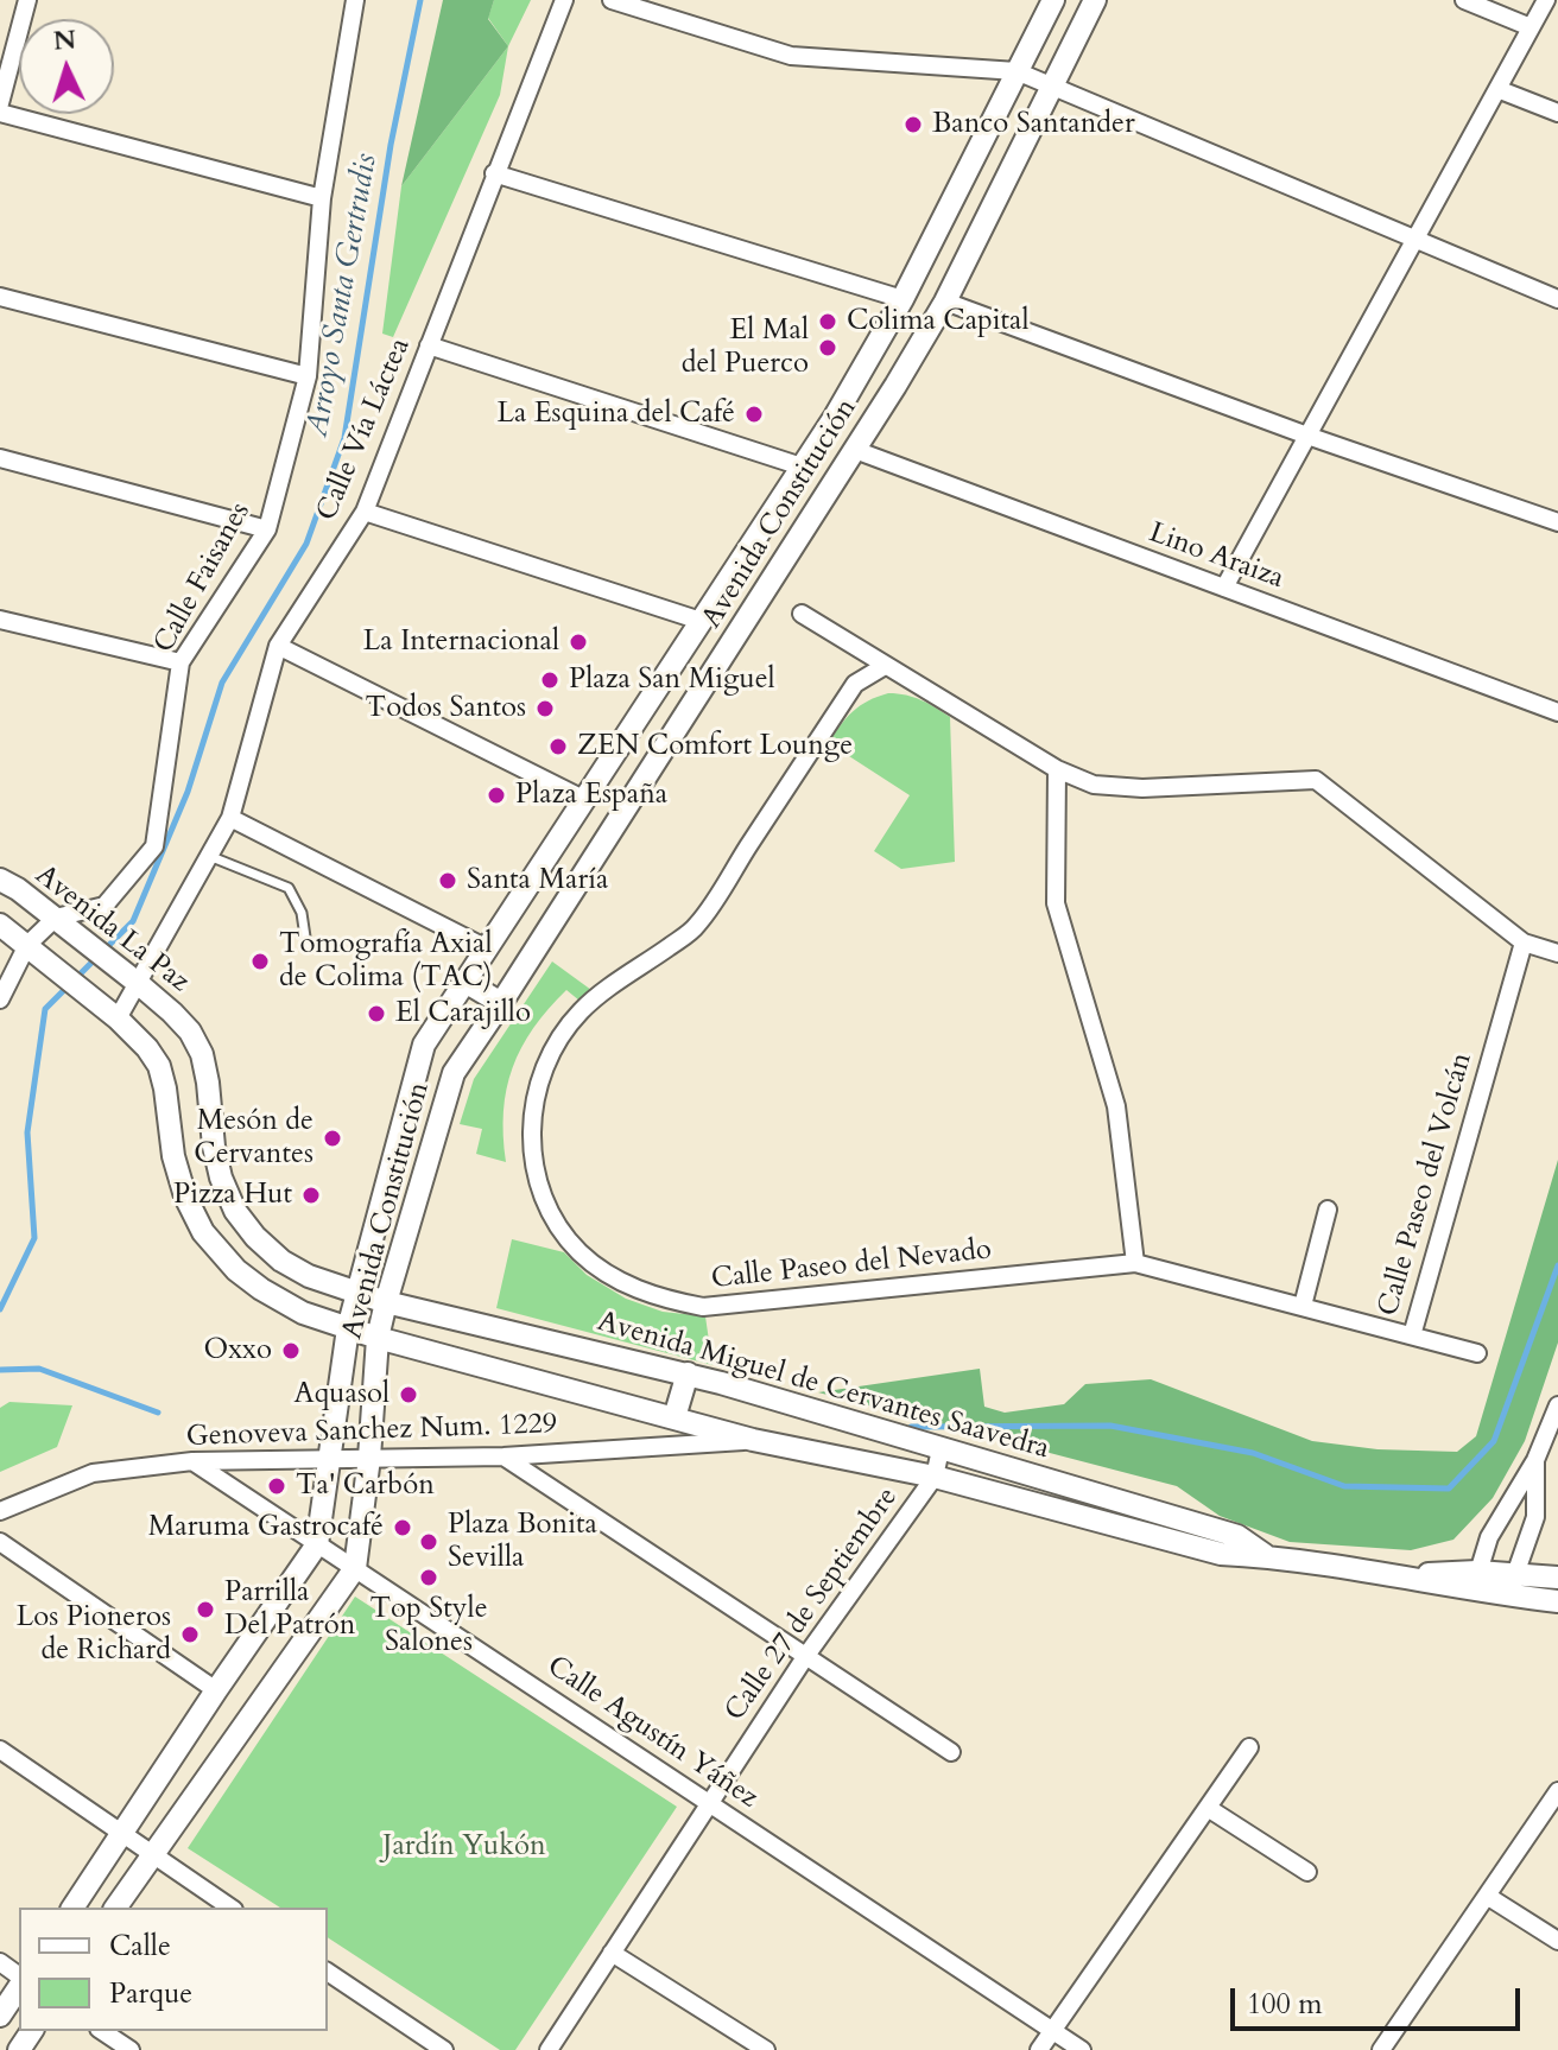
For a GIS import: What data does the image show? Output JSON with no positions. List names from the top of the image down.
{
  "streets": {
    "street": [
      "Calle Vía Láctea",
      "Avenida Constitución",
      "Lino Araiza",
      "Calle Faisanes",
      "Avenida La Paz",
      "Calle Paseo del Volcán",
      "Calle Paseo del Nevado",
      "Avenida Miguel de Cervantes Saavedra",
      "Genoveva Sanchez Num. 1229",
      "Calle 27 de Septiembre",
      "Calle Agustín Yáñez"
    ]
  },
  "crossings": [
    ["Calle Vía Láctea", "Avenida La Paz"],
    ["Avenida Constitución", "Lino Araiza"],
    ["Avenida Constitución", "Avenida La Paz"],
    ["Avenida Constitución", "Avenida Miguel de Cervantes Saavedra"],
    ["Avenida Constitución", "Genoveva Sanchez Num. 1229"],
    ["Avenida Constitución", "Calle Agustín Yáñez"],
    ["Calle Faisanes", "Avenida La Paz"],
    ["Avenida La Paz", "Avenida Miguel de Cervantes Saavedra"],
    ["Calle Paseo del Volcán", "Calle Paseo del Nevado"],
    ["Avenida Miguel de Cervantes Saavedra", "Genoveva Sanchez Num. 1229"],
    ["Avenida Miguel de Cervantes Saavedra", "Calle 27 de Septiembre"],
    ["Genoveva Sanchez Num. 1229", "Calle Agustín Yáñez"],
    ["Calle 27 de Septiembre", "Calle Agustín Yáñez"]
  ],
  "water": ["Arroyo Santa Gertrudis"],
  "parks": ["Jardín Yukón"],
  "places": [
    "Banco Santander",
    "Colima Capital",
    "El Mal del Puerco",
    "La Esquina del Café",
    "La Internacional",
    "Plaza San Miguel",
    "Todos Santos",
    "ZEN Comfort Lounge",
    "Plaza España",
    "Santa María",
    "Tomografía Axial de Colima (TAC)",
    "El Carajillo",
    "Mesón de Cervantes",
    "Pizza Hut",
    "Oxxo",
    "Aquasol",
    "Ta' Carbón",
    "Maruma Gastrocafé",
    "Plaza Bonita Sevilla",
    "Top Style Salones",
    "Parrilla Del Patrón",
    "Los Pioneros de Richard"
  ],
  "legend": ["Calle", "Parque"],
  "scale_bar": "100 m",
  "north": "top"
}
